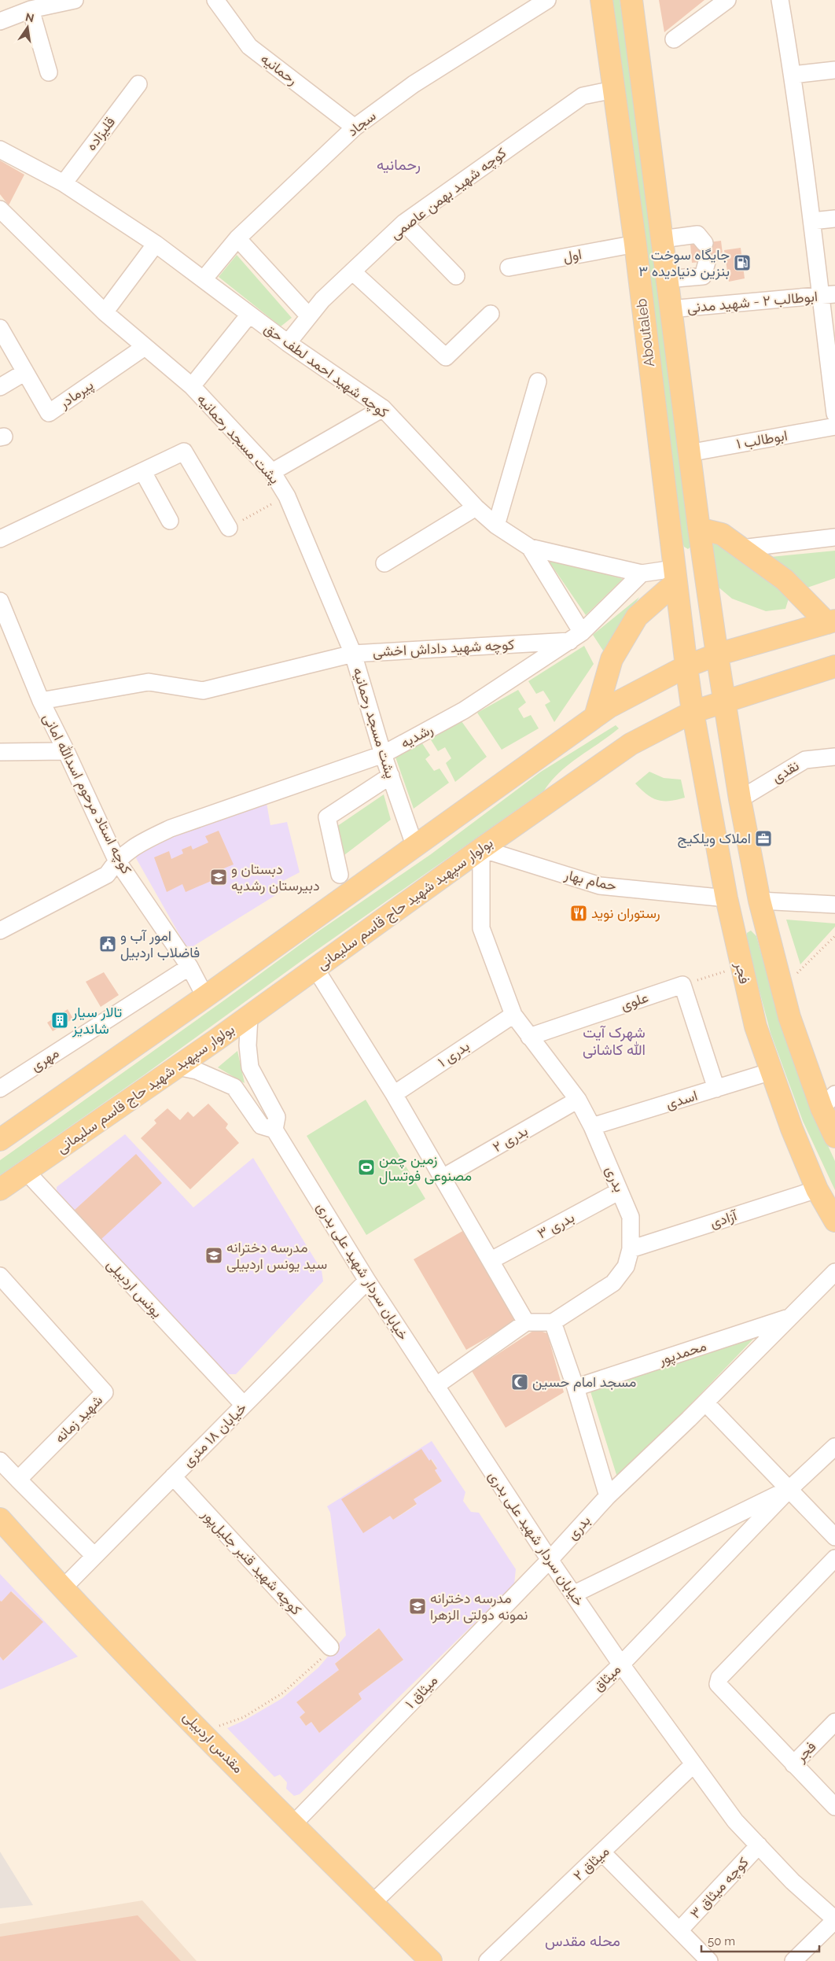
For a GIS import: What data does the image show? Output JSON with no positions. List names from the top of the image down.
{
  "streets": {
    "main road": [
      "Aboutaleb",
      "بولوار سپهبد شهید حاج قاسم سلیمانی",
      "فجر",
      "مقدس اردبیلی"
    ],
    "street": [
      "رحمانیه",
      "سجاد",
      "قلیزاده",
      "کوچه شهید بهمن عاصمی",
      "اول",
      "ابوطالب ۲ - شهید مدنی",
      "کوچه شهید احمد لطف حق",
      "پیرمادر",
      "پشت مسجد رحمانیه",
      "ابوطالب ۱",
      "کوچه شهید داداش اخشی",
      "رشدیه",
      "نقدی",
      "کوچه استاد مرحوم اسدالله امانی",
      "حمام بهار",
      "علوی",
      "بدری ۱",
      "مهری",
      "اسدی",
      "بدری ۲",
      "بدری",
      "آزادی",
      "بدری ۳",
      "خیابان سردار شهید علی بدری",
      "یونس اردبیلی",
      "محمدپور",
      "شهید زمانه",
      "خیابان ۱۸ متری",
      "کوچه شهید قنبر جلیل‌پور",
      "میثاق",
      "میثاق ۱",
      "میثاق ۲",
      "کوچه میثاق ۳"
    ]
  },
  "crossings": [
    ["رحمانیه", "سجاد"],
    ["سجاد", "کوچه شهید احمد لطف حق"],
    ["قلیزاده", "کوچه شهید احمد لطف حق"],
    ["کوچه شهید بهمن عاصمی", "Aboutaleb"],
    ["کوچه شهید بهمن عاصمی", "کوچه شهید احمد لطف حق"],
    ["اول", "Aboutaleb"],
    ["ابوطالب ۲ - شهید مدنی", "Aboutaleb"],
    ["Aboutaleb", "کوچه شهید احمد لطف حق"],
    ["Aboutaleb", "ابوطالب ۱"],
    ["Aboutaleb", "بولوار سپهبد شهید حاج قاسم سلیمانی"],
    ["Aboutaleb", "فجر"],
    ["کوچه شهید احمد لطف حق", "رشدیه"],
    ["پیرمادر", "پشت مسجد رحمانیه"],
    ["پشت مسجد رحمانیه", "کوچه شهید داداش اخشی"],
    ["پشت مسجد رحمانیه", "رشدیه"],
    ["کوچه شهید داداش اخشی", "رشدیه"],
    ["کوچه شهید داداش اخشی", "کوچه استاد مرحوم اسدالله امانی"],
    ["رشدیه", "کوچه استاد مرحوم اسدالله امانی"],
    ["کوچه استاد مرحوم اسدالله امانی", "مهری"],
    ["حمام بهار", "بولوار سپهبد شهید حاج قاسم سلیمانی"],
    ["حمام بهار", "فجر"],
    ["حمام بهار", "بدری"],
    ["بولوار سپهبد شهید حاج قاسم سلیمانی", "فجر"],
    ["بولوار سپهبد شهید حاج قاسم سلیمانی", "بدری"],
    ["بولوار سپهبد شهید حاج قاسم سلیمانی", "خیابان سردار شهید علی بدری"],
    ["بولوار سپهبد شهید حاج قاسم سلیمانی", "یونس اردبیلی"],
    ["فجر", "اسدی"],
    ["فجر", "آزادی"],
    ["علوی", "بدری"],
    ["بدری ۱", "بدری"],
    ["اسدی", "بدری"],
    ["بدری ۲", "بدری"],
    ["بدری", "آزادی"],
    ["بدری", "بدری ۳"],
    ["بدری", "خیابان سردار شهید علی بدری"],
    ["بدری", "محمدپور"],
    ["بدری", "میثاق ۱"],
    ["خیابان سردار شهید علی بدری", "خیابان ۱۸ متری"],
    ["خیابان سردار شهید علی بدری", "میثاق"],
    ["خیابان سردار شهید علی بدری", "میثاق ۱"],
    ["خیابان سردار شهید علی بدری", "میثاق ۲"],
    ["خیابان سردار شهید علی بدری", "کوچه میثاق ۳"],
    ["یونس اردبیلی", "خیابان ۱۸ متری"],
    ["خیابان ۱۸ متری", "کوچه شهید قنبر جلیل‌پور"],
    ["خیابان ۱۸ متری", "مقدس اردبیلی"],
    ["میثاق", "مقدس اردبیلی"],
    ["میثاق ۱", "مقدس اردبیلی"]
  ],
  "districts": ["رحمانیه", "شهرک آیت الله کاشانی", "محله مقدس"],
  "places": {
    "fuel station": ["جایگاه سوخت بنزین دنیادیده ۳"],
    "office": ["املاک ویلکیج"],
    "school or university": ["دبستان و دبیرستان رشدیه", "مدرسه دخترانه سید یونس اردبیلی", "مدرسه دخترانه نمونه دولتی الزهرا"],
    "restaurant": ["رستوران نوید"],
    "public building": ["امور آب و فاضلاب اردبیل"],
    "building": ["تالار سیار شاندیز"],
    "sports": ["زمین چمن مصنوعی فوتسال"],
    "mosque": ["مسجد امام حسین"]
  },
  "scale_bar": "50 m",
  "north": "top"
}
